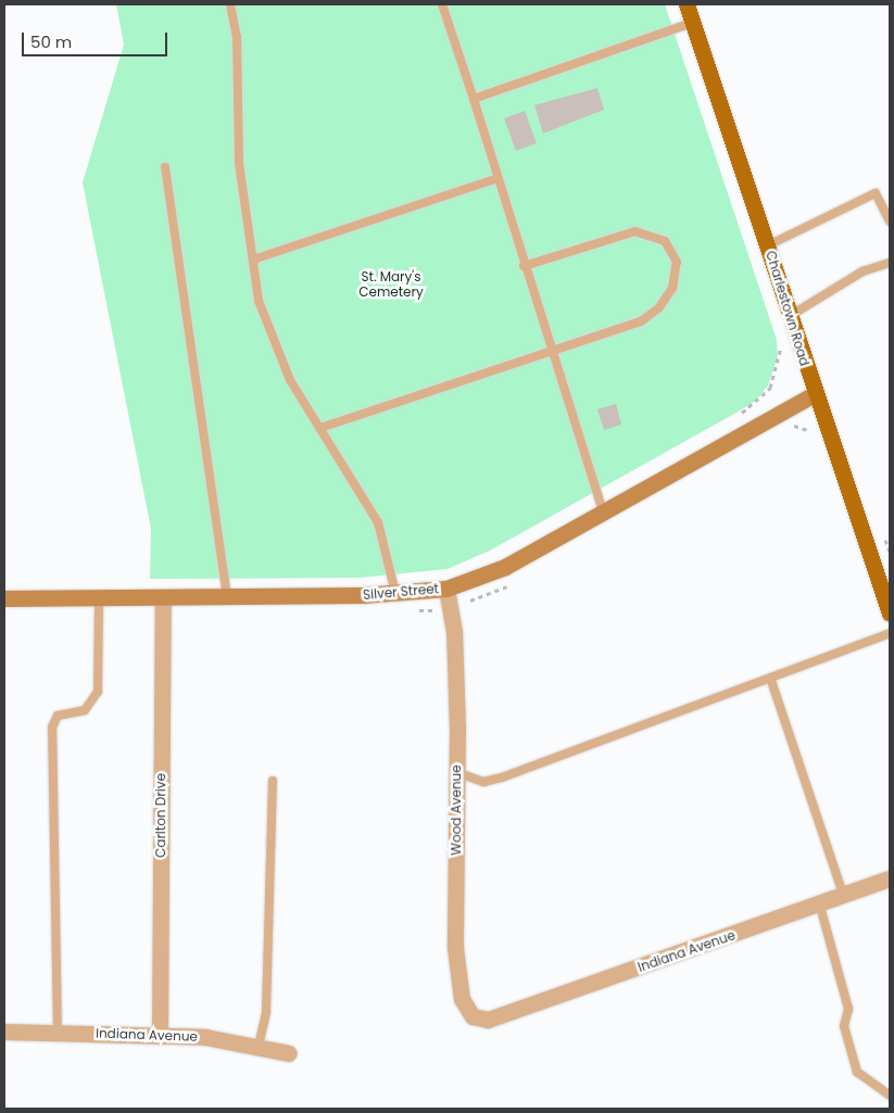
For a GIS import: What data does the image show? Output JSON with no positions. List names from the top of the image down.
{
  "streets": {
    "main road": ["Charlestown Road", "Silver Street"],
    "street": ["Wood Avenue", "Carlton Drive", "Indiana Avenue"]
  },
  "crossings": [
    ["Charlestown Road", "Silver Street"],
    ["Silver Street", "Wood Avenue"],
    ["Silver Street", "Carlton Drive"],
    ["Wood Avenue", "Indiana Avenue"],
    ["Carlton Drive", "Indiana Avenue"]
  ],
  "parks": ["St. Mary's Cemetery"],
  "scale_bar": "50 m"
}
